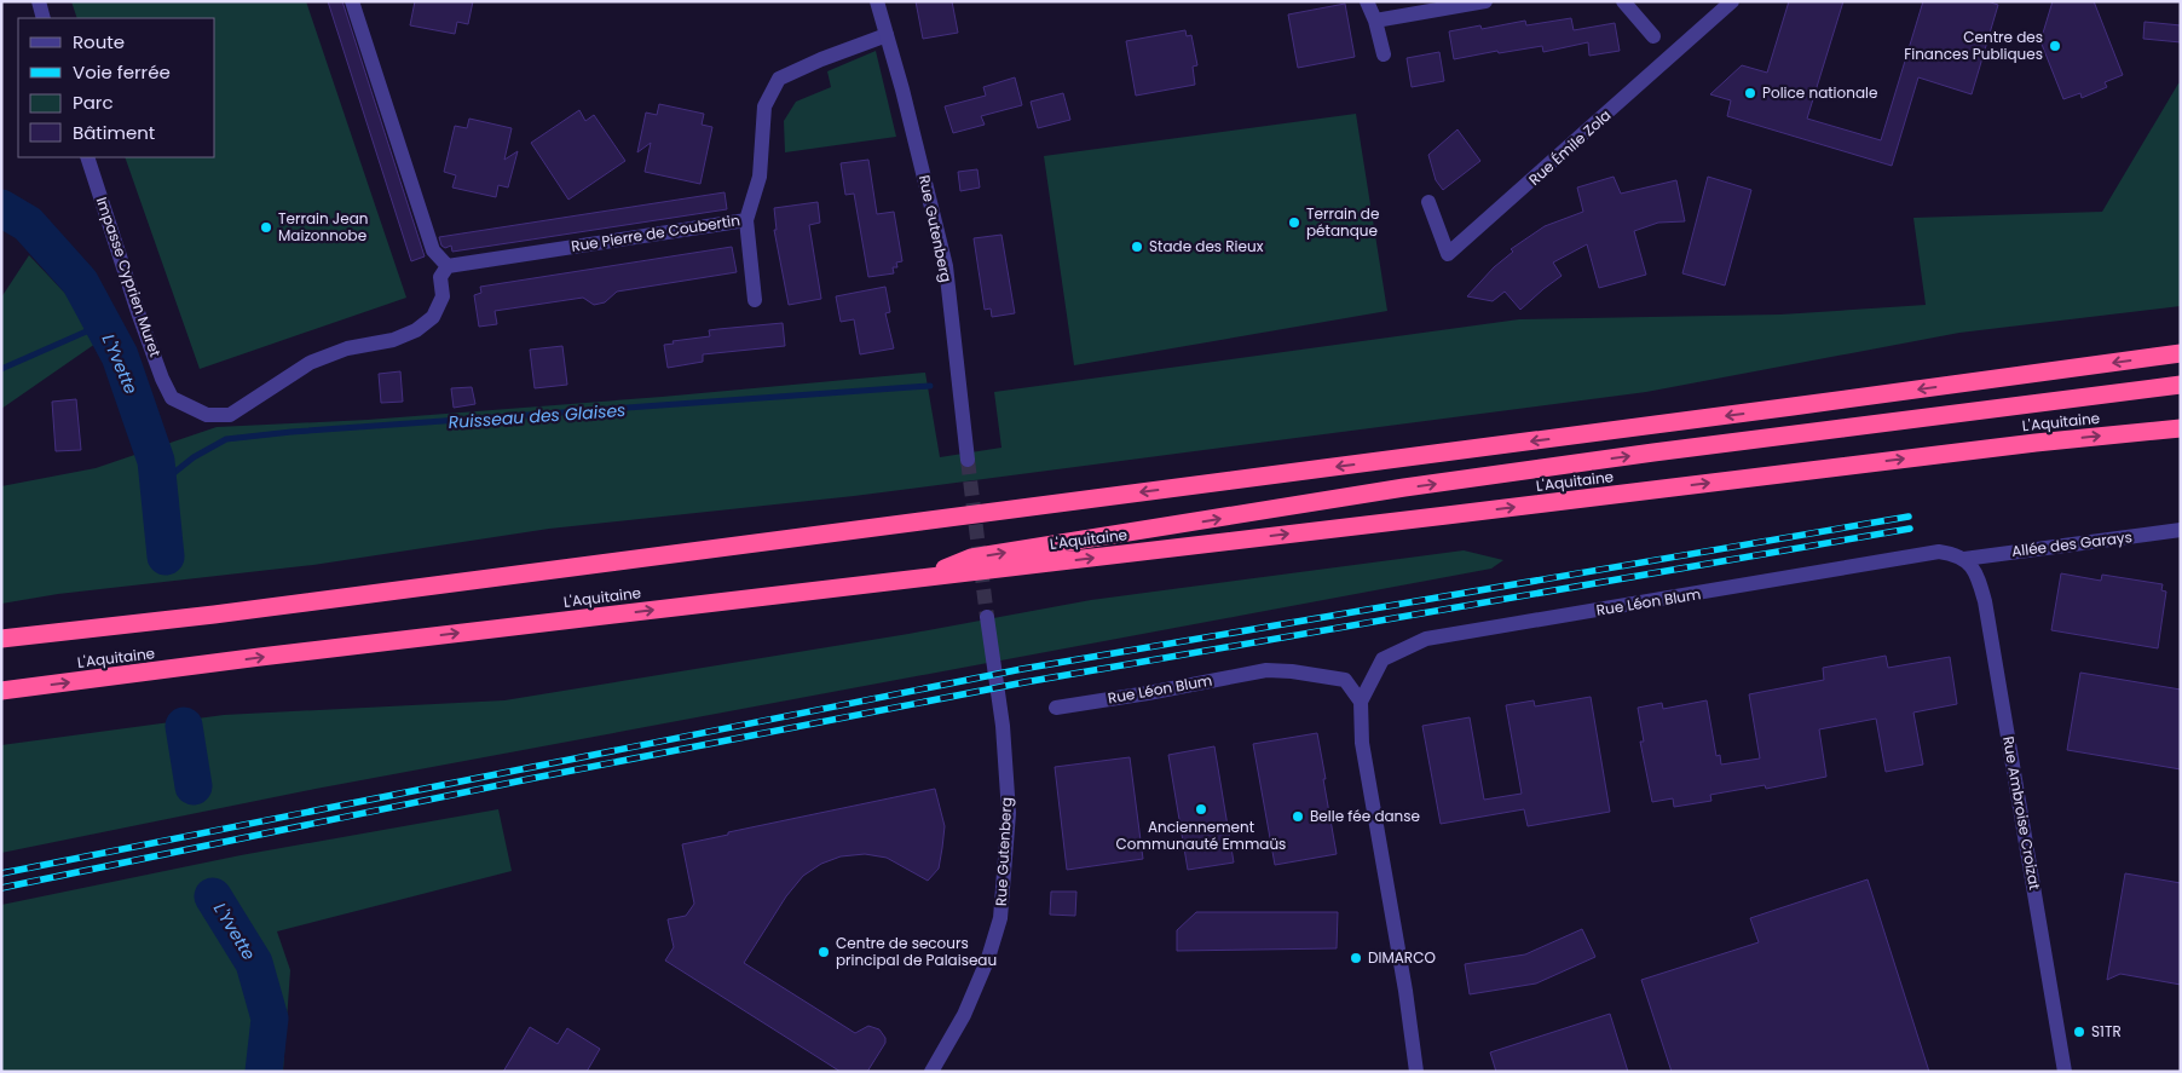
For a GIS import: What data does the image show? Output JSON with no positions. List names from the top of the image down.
{
  "streets": {
    "highway": ["L'Aquitaine"],
    "street": [
      "Rue Émile Zola",
      "Rue Gutenberg",
      "Rue Pierre de Coubertin",
      "Impasse Cyprien Muret",
      "Allée des Garays",
      "Rue Léon Blum",
      "Rue Ambroise Croizat"
    ]
  },
  "crossings": [
    ["Rue Gutenberg", "Rue Pierre de Coubertin"],
    ["Rue Pierre de Coubertin", "Impasse Cyprien Muret"],
    ["Allée des Garays", "Rue Léon Blum"],
    ["Allée des Garays", "Rue Ambroise Croizat"],
    ["Rue Léon Blum", "Rue Ambroise Croizat"]
  ],
  "water": ["L'Yvette", "Ruisseau des Glaises"],
  "places": [
    "Centre des Finances Publiques",
    "Police nationale",
    "Terrain de pétanque",
    "Terrain Jean Maizonnobe",
    "Stade des Rieux",
    "Anciennement Communauté Emmaüs",
    "Belle fée danse",
    "Centre de secours principal de Palaiseau",
    "DIMARCO",
    "S1TR"
  ],
  "legend": [
    "Route",
    "Voie ferrée",
    "Parc",
    "Bâtiment"
  ]
}
